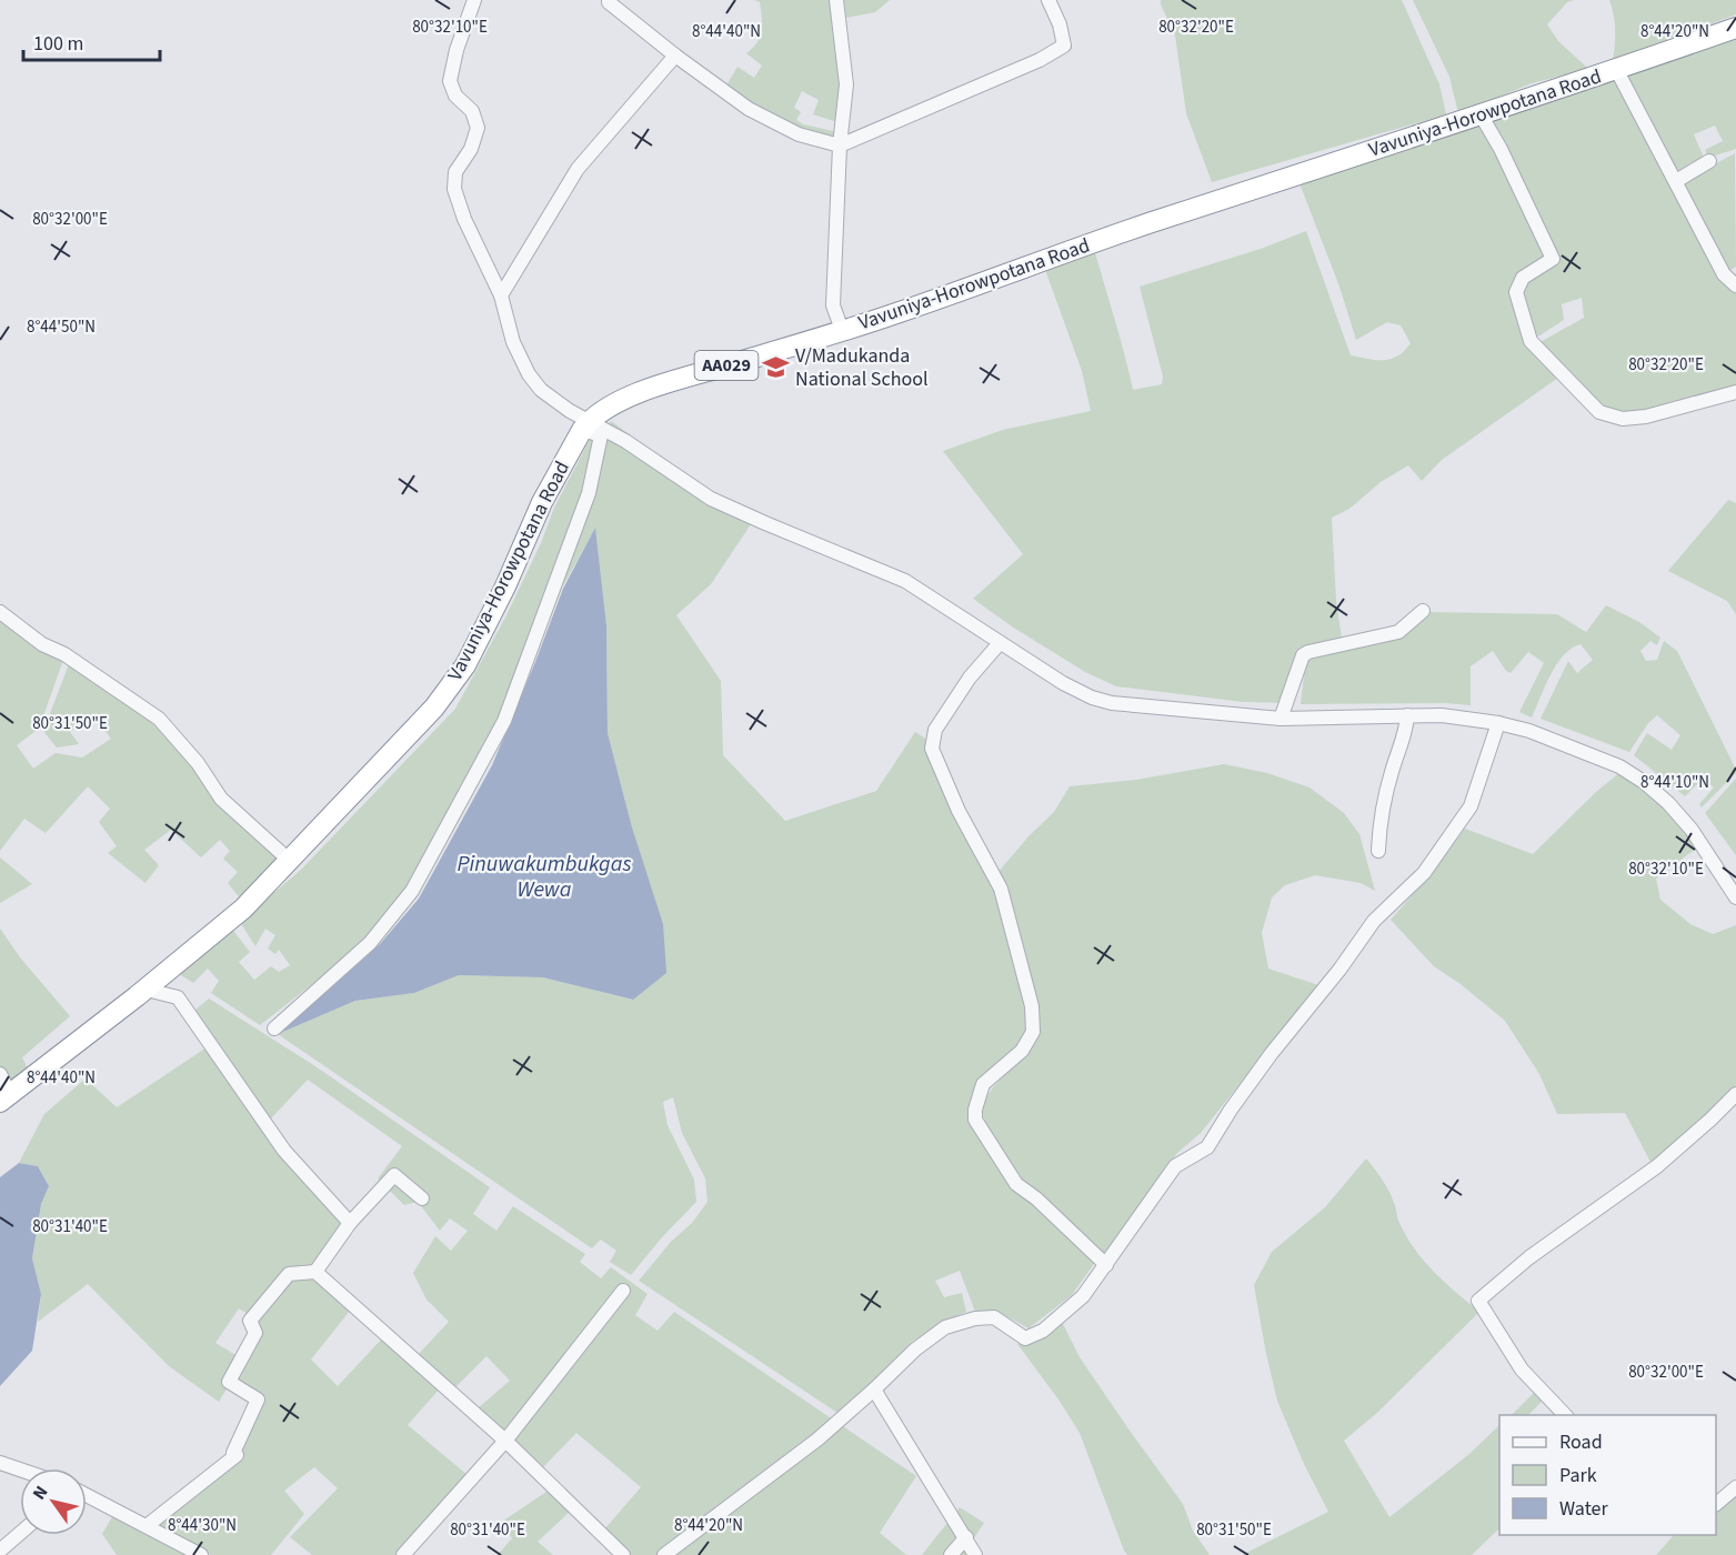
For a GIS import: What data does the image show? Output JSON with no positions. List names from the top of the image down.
{
  "streets": {
    "highway": ["Vavuniya-Horowpotana Road", "AA029"]
  },
  "water": ["Pinuwakumbukgas Wewa"],
  "places": {
    "school or university": ["V/Madukanda National School"]
  },
  "legend": ["Road", "Park", "Water"],
  "scale_bar": "100 m",
  "north": "top left",
  "coordinates": [
    "80°32'10\"E",
    "80°32'20\"E",
    "8°44'40\"N",
    "8°44'20\"N",
    "80°32'00\"E",
    "8°44'50\"N",
    "80°31'50\"E",
    "8°44'10\"N",
    "80°31'40\"E",
    "8°44'30\"N"
  ]
}
